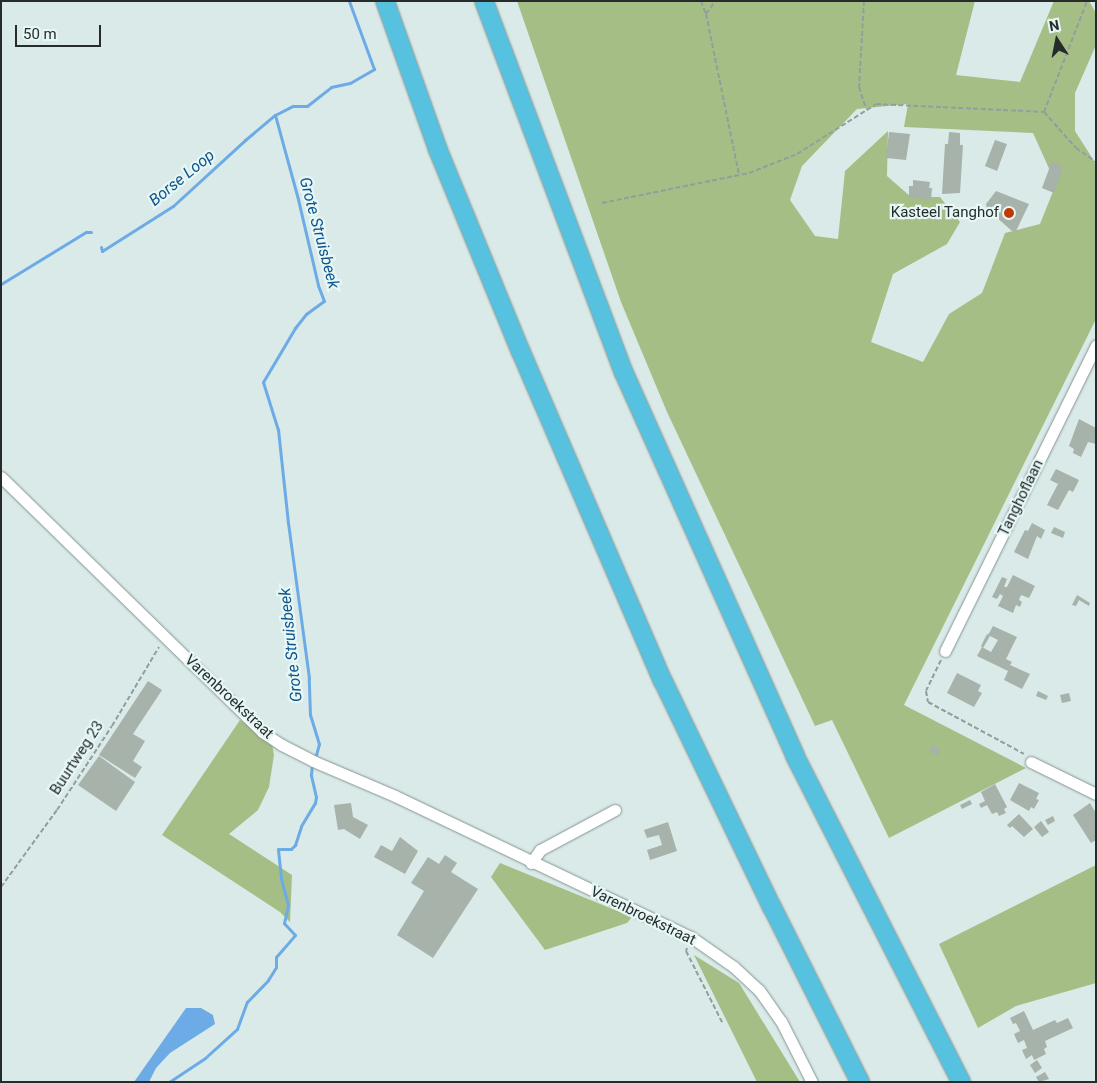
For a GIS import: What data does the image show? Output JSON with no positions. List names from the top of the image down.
{
  "streets": {
    "street": ["Tanghoflaan", "Varenbroekstraat"],
    "path": ["Buurtweg 23"]
  },
  "crossings": [
    ["Varenbroekstraat", "Buurtweg 23"]
  ],
  "water": ["Borse Loop", "Grote Struisbeek"],
  "places": ["Kasteel Tanghof"],
  "scale_bar": "50 m",
  "north": "top"
}
